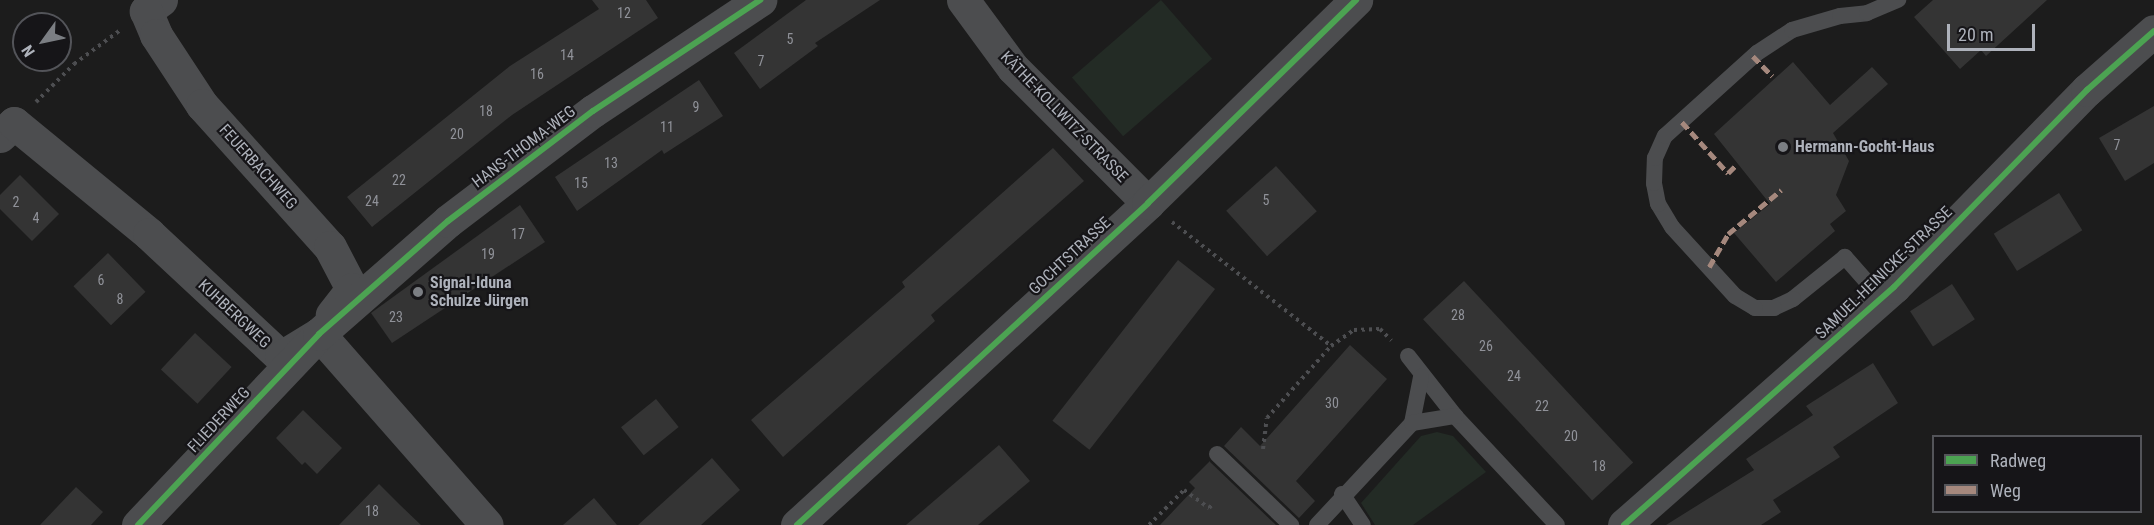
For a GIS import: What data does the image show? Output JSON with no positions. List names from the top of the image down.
{
  "streets": {
    "street": [
      "KÄTHE-KOLLWITZ-STRASSE",
      "HANS-THOMA-WEG",
      "FEUERBACHWEG",
      "GOCHTSTRASSE",
      "SAMUEL-HEINICKE-STRASSE",
      "KUHBERGWEG",
      "FLIEDERWEG"
    ]
  },
  "crossings": [
    ["KÄTHE-KOLLWITZ-STRASSE", "GOCHTSTRASSE"],
    ["HANS-THOMA-WEG", "FEUERBACHWEG"],
    ["HANS-THOMA-WEG", "KUHBERGWEG"],
    ["HANS-THOMA-WEG", "FLIEDERWEG"],
    ["FEUERBACHWEG", "KUHBERGWEG"],
    ["FEUERBACHWEG", "FLIEDERWEG"],
    ["KUHBERGWEG", "FLIEDERWEG"]
  ],
  "places": ["Hermann-Gocht-Haus", "Signal-Iduna Schulze Jürgen"],
  "house_numbers": [
    "12",
    "5",
    "14",
    "7",
    "16",
    "9",
    "18",
    "11",
    "20",
    "7",
    "13",
    "22",
    "15",
    "5",
    "24",
    "2",
    "4",
    "17",
    "19",
    "6",
    "8",
    "28",
    "23",
    "26",
    "24",
    "30",
    "22",
    "20",
    "18",
    "18"
  ],
  "legend": ["Radweg", "Weg"],
  "scale_bar": "20 m",
  "north": "bottom left"
}
